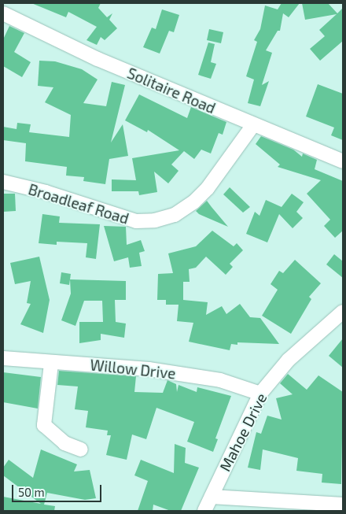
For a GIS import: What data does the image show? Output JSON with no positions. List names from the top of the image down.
{
  "streets": {
    "street": [
      "Solitaire Road",
      "Broadleaf Road",
      "Willow Drive",
      "Mahoe Drive"
    ]
  },
  "crossings": [
    ["Solitaire Road", "Broadleaf Road"],
    ["Willow Drive", "Mahoe Drive"]
  ],
  "scale_bar": "50 m"
}
